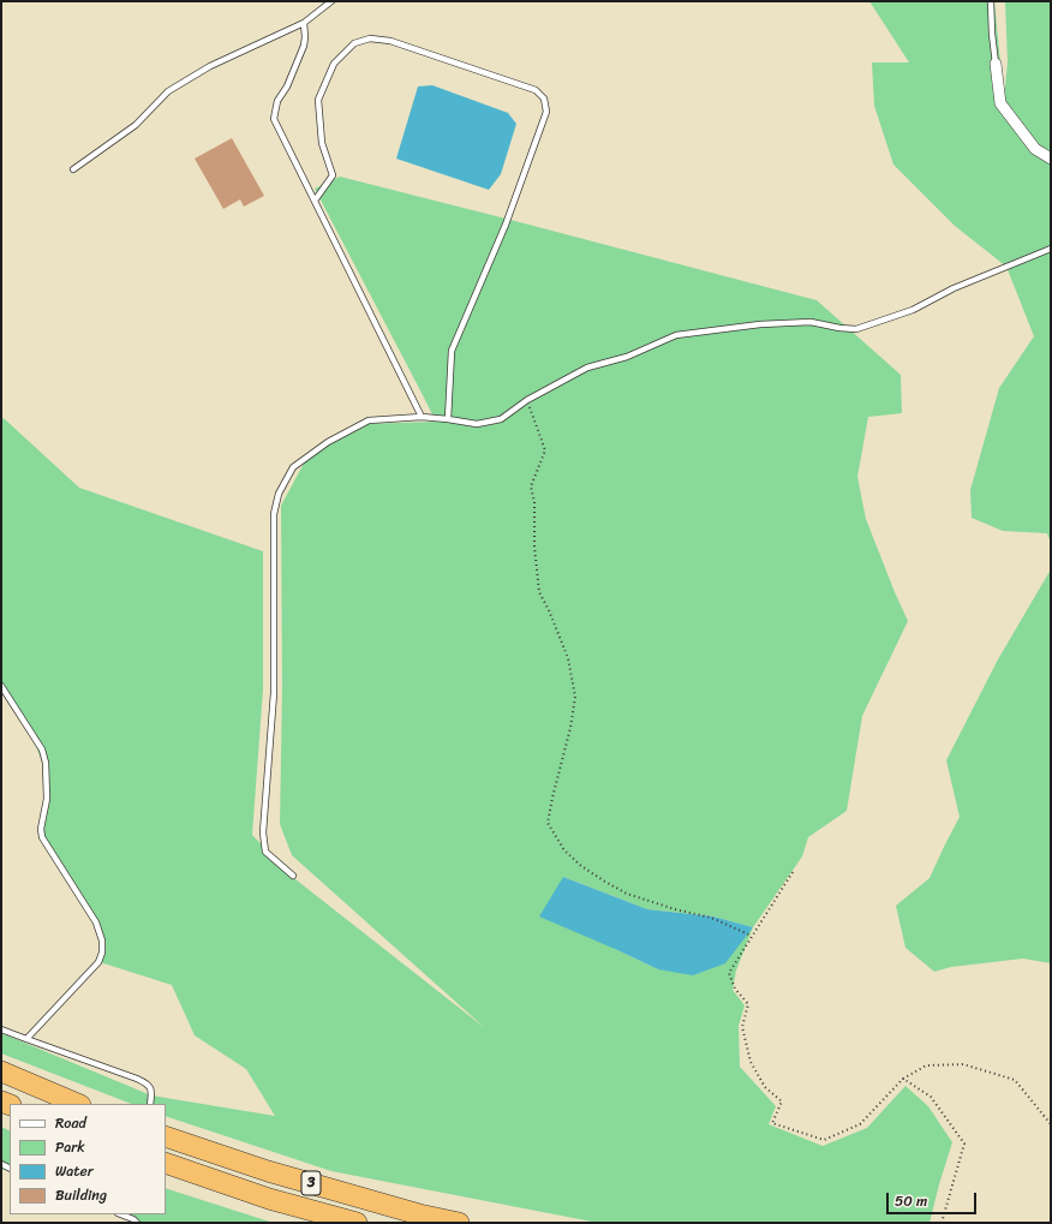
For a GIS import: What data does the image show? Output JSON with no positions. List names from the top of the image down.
{
  "streets": {
    "highway": ["3"]
  },
  "legend": [
    "Road",
    "Park",
    "Water",
    "Building"
  ],
  "scale_bar": "50 m"
}
